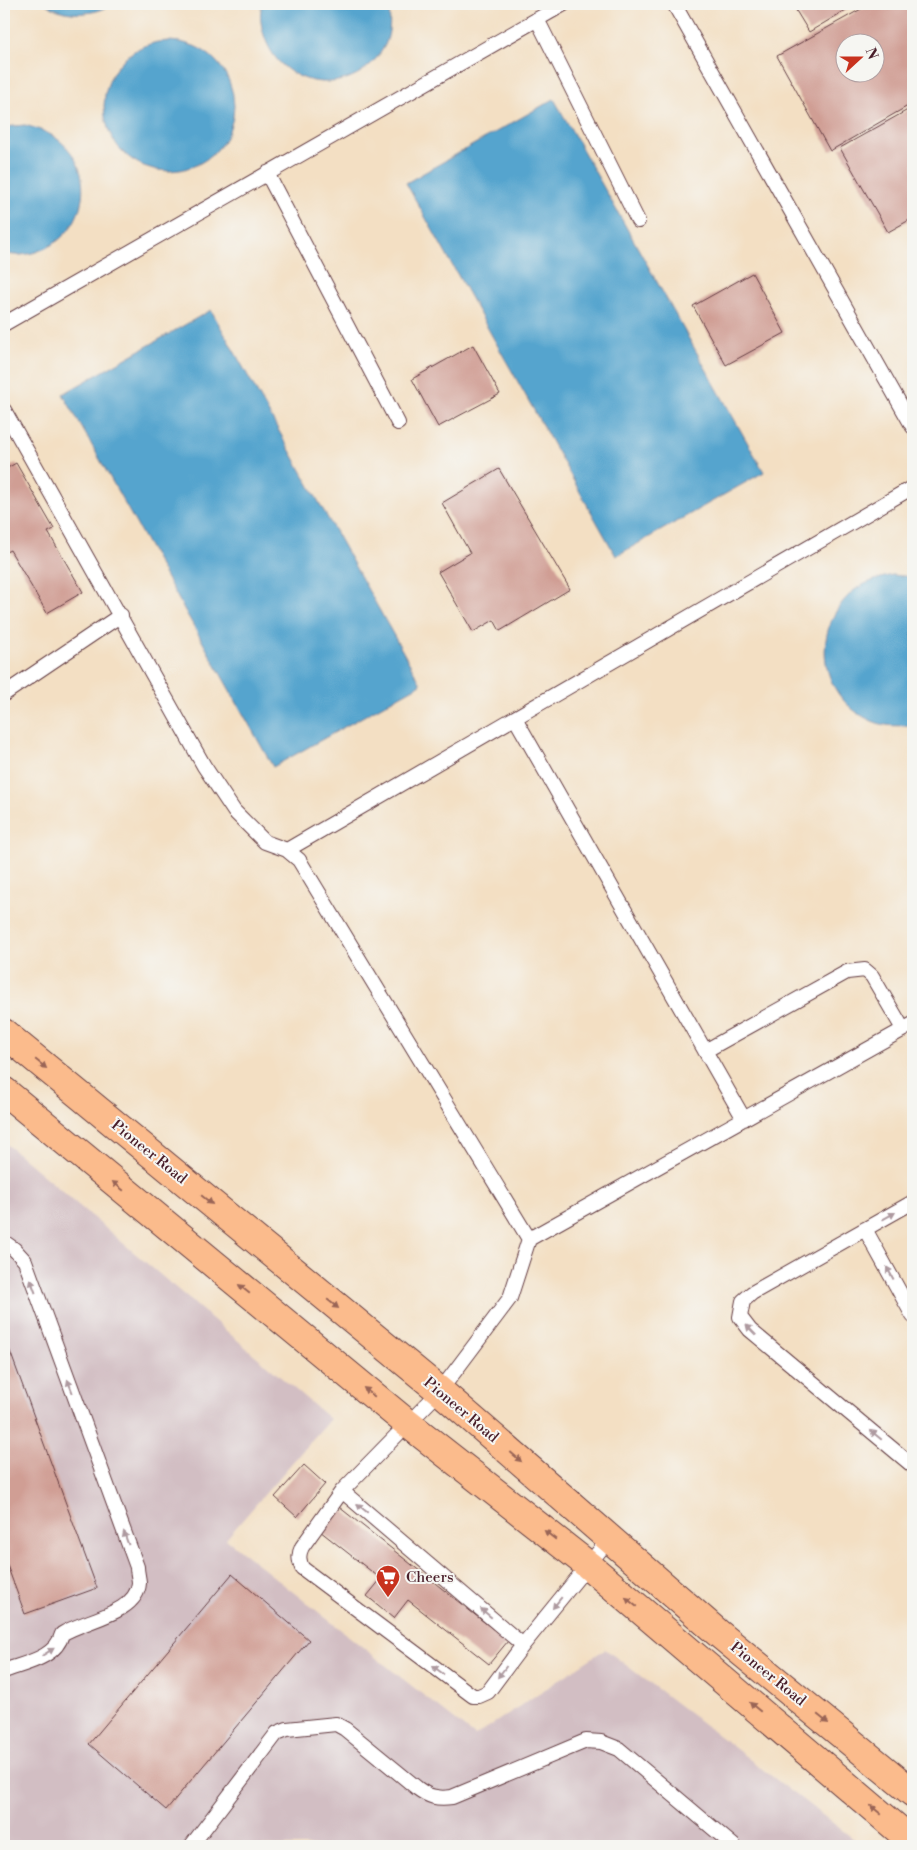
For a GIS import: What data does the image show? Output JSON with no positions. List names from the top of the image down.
{
  "streets": {
    "main road": ["Pioneer Road"]
  },
  "places": {
    "supermarket": ["Cheers"]
  },
  "north": "right"
}
